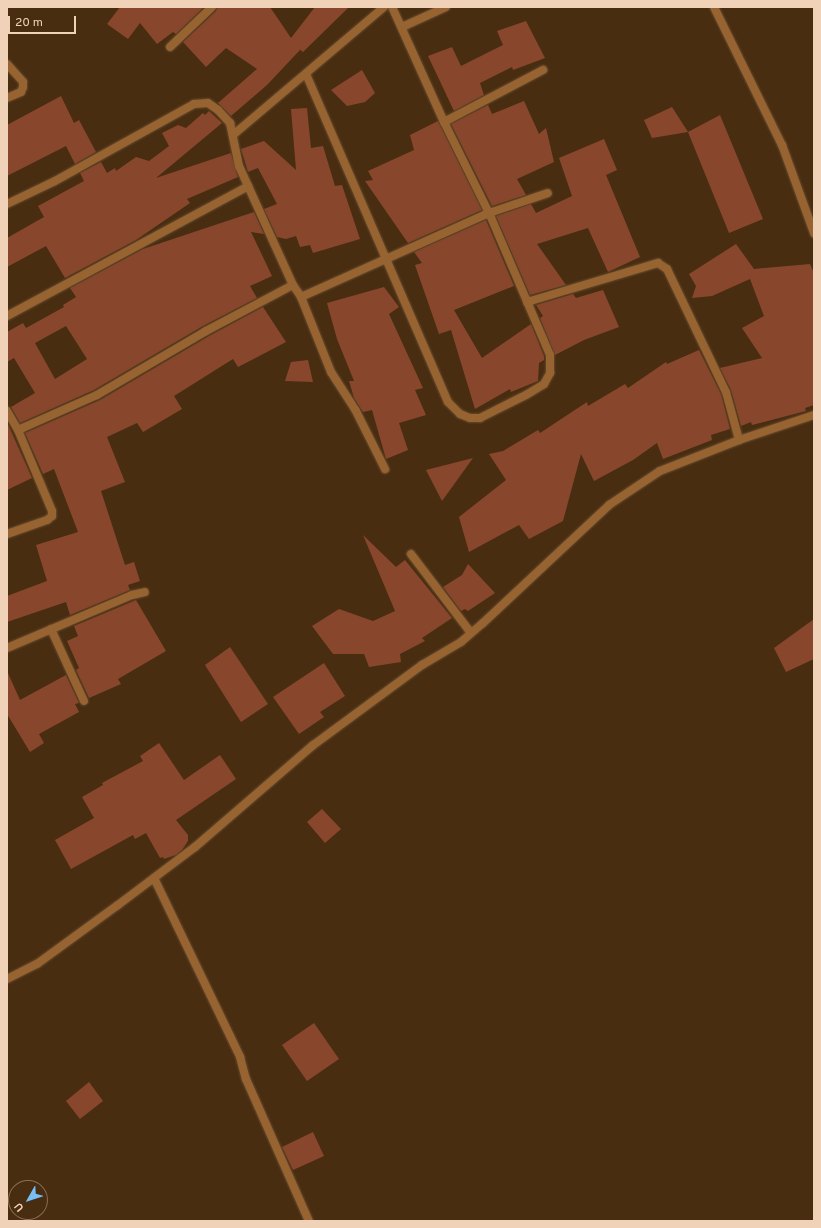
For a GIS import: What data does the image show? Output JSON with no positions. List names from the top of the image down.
{
  "scale_bar": "20 m",
  "north": "bottom left"
}
